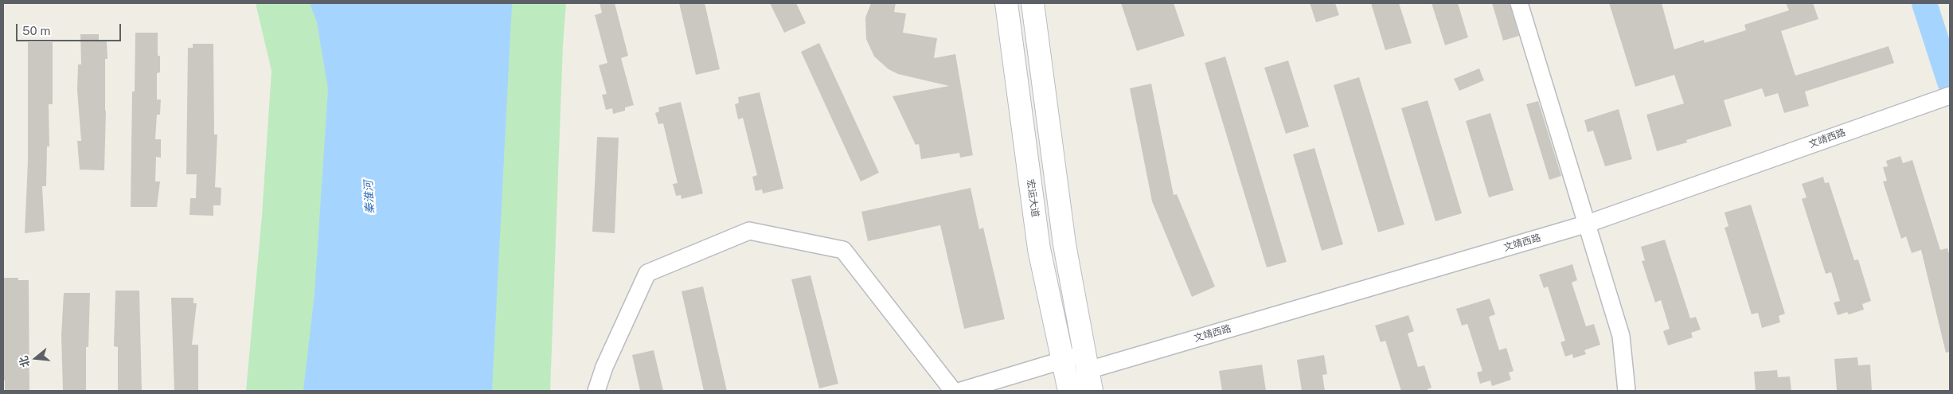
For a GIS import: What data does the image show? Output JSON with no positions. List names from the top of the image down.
{
  "streets": {
    "main road": ["宏运大道"],
    "street": ["文靖西路"]
  },
  "crossings": [
    ["文靖西路", "宏运大道"]
  ],
  "water": ["秦淮河"],
  "scale_bar": "50 m",
  "north": "left"
}
